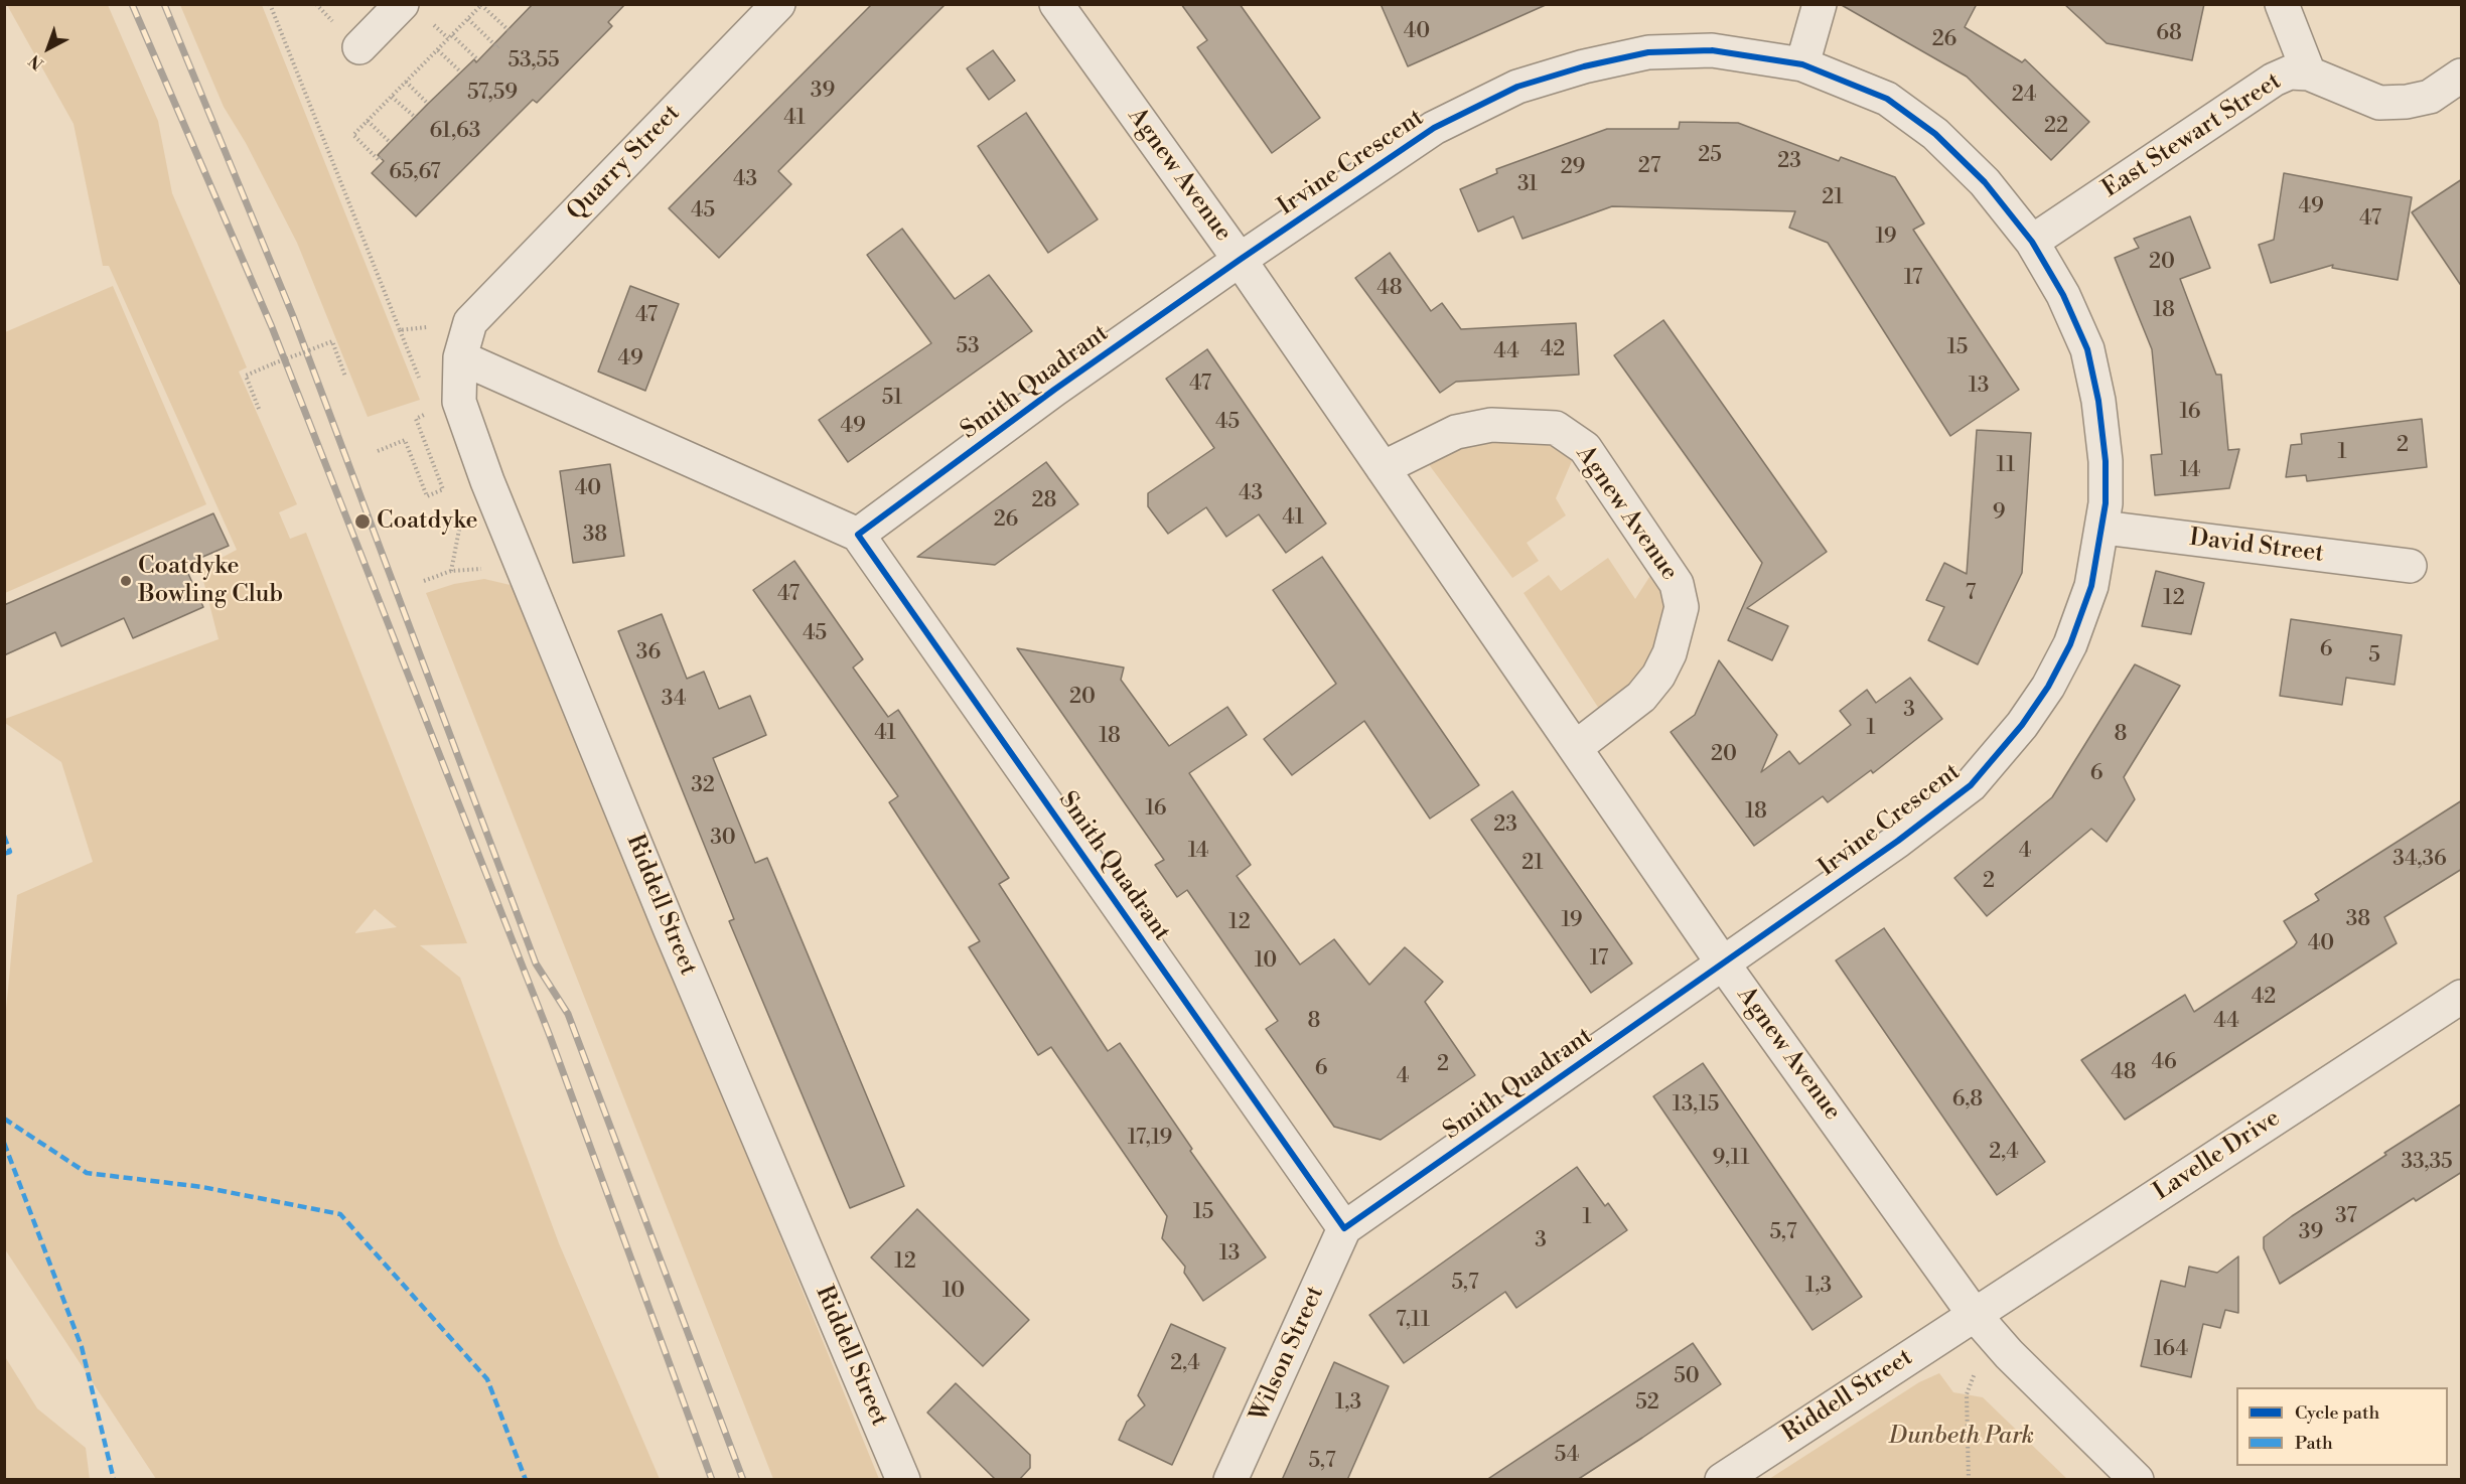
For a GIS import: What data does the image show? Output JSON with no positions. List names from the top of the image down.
{
  "streets": {
    "street": [
      "East Stewart Street",
      "Quarry Street",
      "Irvine Crescent",
      "Agnew Avenue",
      "Smith Quadrant",
      "David Street",
      "Riddell Street",
      "Lavelle Drive",
      "Wilson Street"
    ]
  },
  "crossings": [
    ["East Stewart Street", "Irvine Crescent"],
    ["Quarry Street", "Riddell Street"],
    ["Irvine Crescent", "Agnew Avenue"],
    ["Irvine Crescent", "Smith Quadrant"],
    ["Irvine Crescent", "David Street"],
    ["Agnew Avenue", "Smith Quadrant"],
    ["Agnew Avenue", "Riddell Street"],
    ["Agnew Avenue", "Lavelle Drive"],
    ["Smith Quadrant", "Wilson Street"],
    ["Riddell Street", "Lavelle Drive"]
  ],
  "parks": ["Dunbeth Park"],
  "places": ["Coatdyke", "Coatdyke Bowling Club"],
  "house_numbers": [
    "40",
    "68",
    "26",
    "53,55",
    "39",
    "57,59",
    "24",
    "41",
    "22",
    "61,63",
    "25",
    "23",
    "27",
    "29",
    "65,67",
    "43",
    "31",
    "21",
    "49",
    "45",
    "47",
    "19",
    "20",
    "17",
    "48",
    "18",
    "47",
    "53",
    "15",
    "42",
    "44",
    "49",
    "47",
    "13",
    "51",
    "16",
    "45",
    "49",
    "2",
    "1",
    "11",
    "14",
    "40",
    "43",
    "28",
    "9",
    "41",
    "26",
    "38",
    "7",
    "47",
    "12",
    "45",
    "6",
    "36",
    "5",
    "20",
    "34",
    "3",
    "1",
    "41",
    "8",
    "18",
    "20",
    "6",
    "32",
    "16",
    "18",
    "23",
    "30",
    "14",
    "4",
    "34,36",
    "21",
    "2",
    "38",
    "19",
    "12",
    "40",
    "17",
    "10",
    "42",
    "8",
    "44",
    "46",
    "2",
    "6",
    "48",
    "4",
    "6,8",
    "13,15",
    "17,19",
    "2,4",
    "9,11",
    "33,35",
    "15",
    "37",
    "1",
    "5,7",
    "39",
    "3",
    "13",
    "12",
    "5,7",
    "1,3",
    "10",
    "7,11",
    "164",
    "2,4",
    "50",
    "1,3",
    "52",
    "54",
    "5,7"
  ],
  "legend": ["Cycle path", "Path"],
  "north": "bottom left"
}
